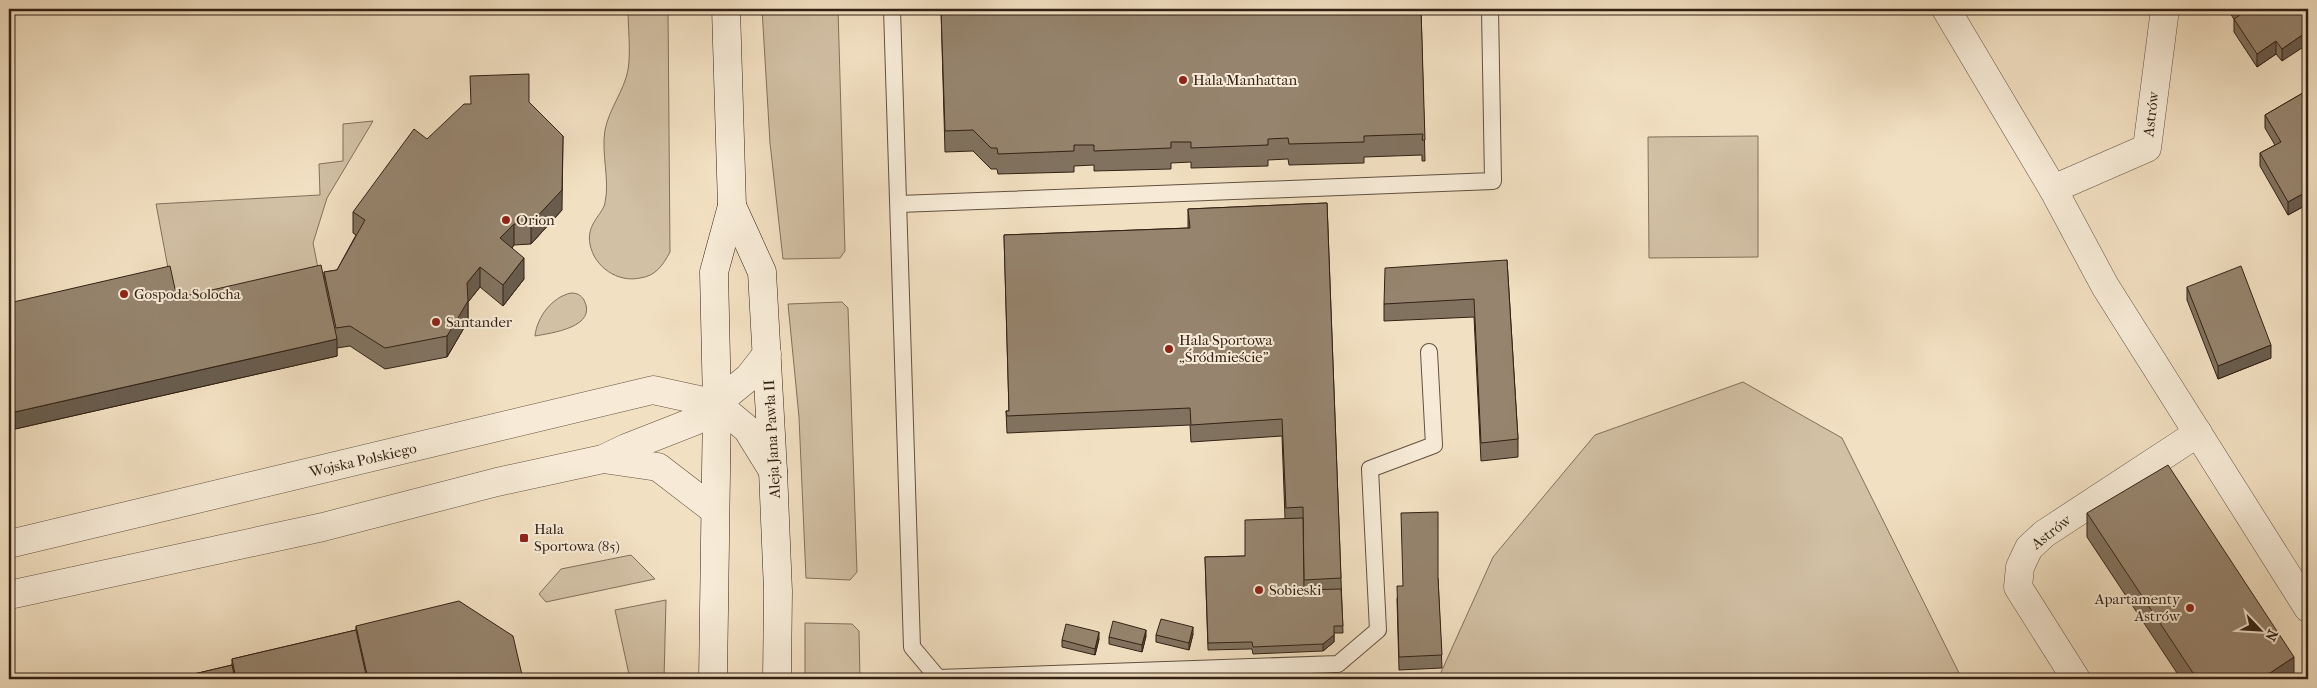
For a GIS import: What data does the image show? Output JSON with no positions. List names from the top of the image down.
{
  "streets": {
    "street": ["Astrów", "Aleja Jana Pawła II", "Wojska Polskiego"]
  },
  "crossings": [
    ["Aleja Jana Pawła II", "Wojska Polskiego"]
  ],
  "places": {
    "other": [
      "Hala Manhattan",
      "Orion",
      "Gospoda Solocha",
      "Santander",
      "Hala Sportowa „Śródmieście”",
      "Sobieski",
      "Apartamenty Astrów"
    ],
    "transit": ["Hala Sportowa (85)"]
  },
  "north": "bottom right"
}
